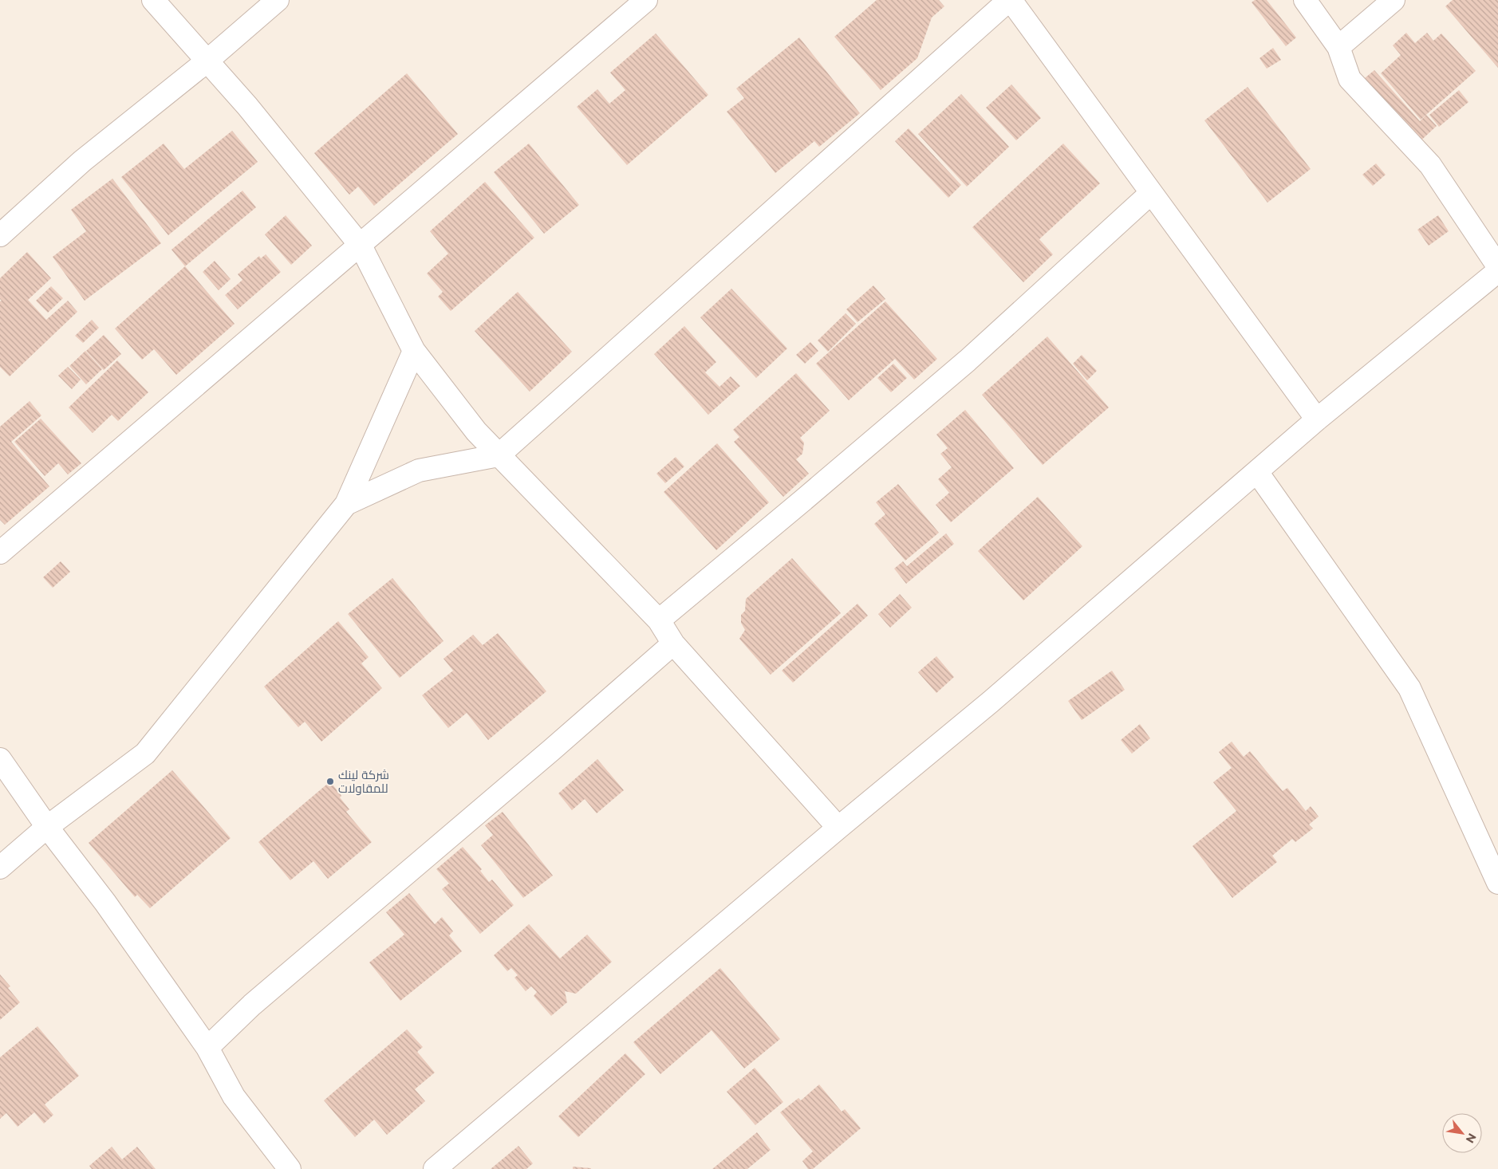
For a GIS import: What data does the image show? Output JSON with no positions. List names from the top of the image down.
{
  "places": ["شركة لينك للمقاولات"],
  "north": "bottom right"
}
